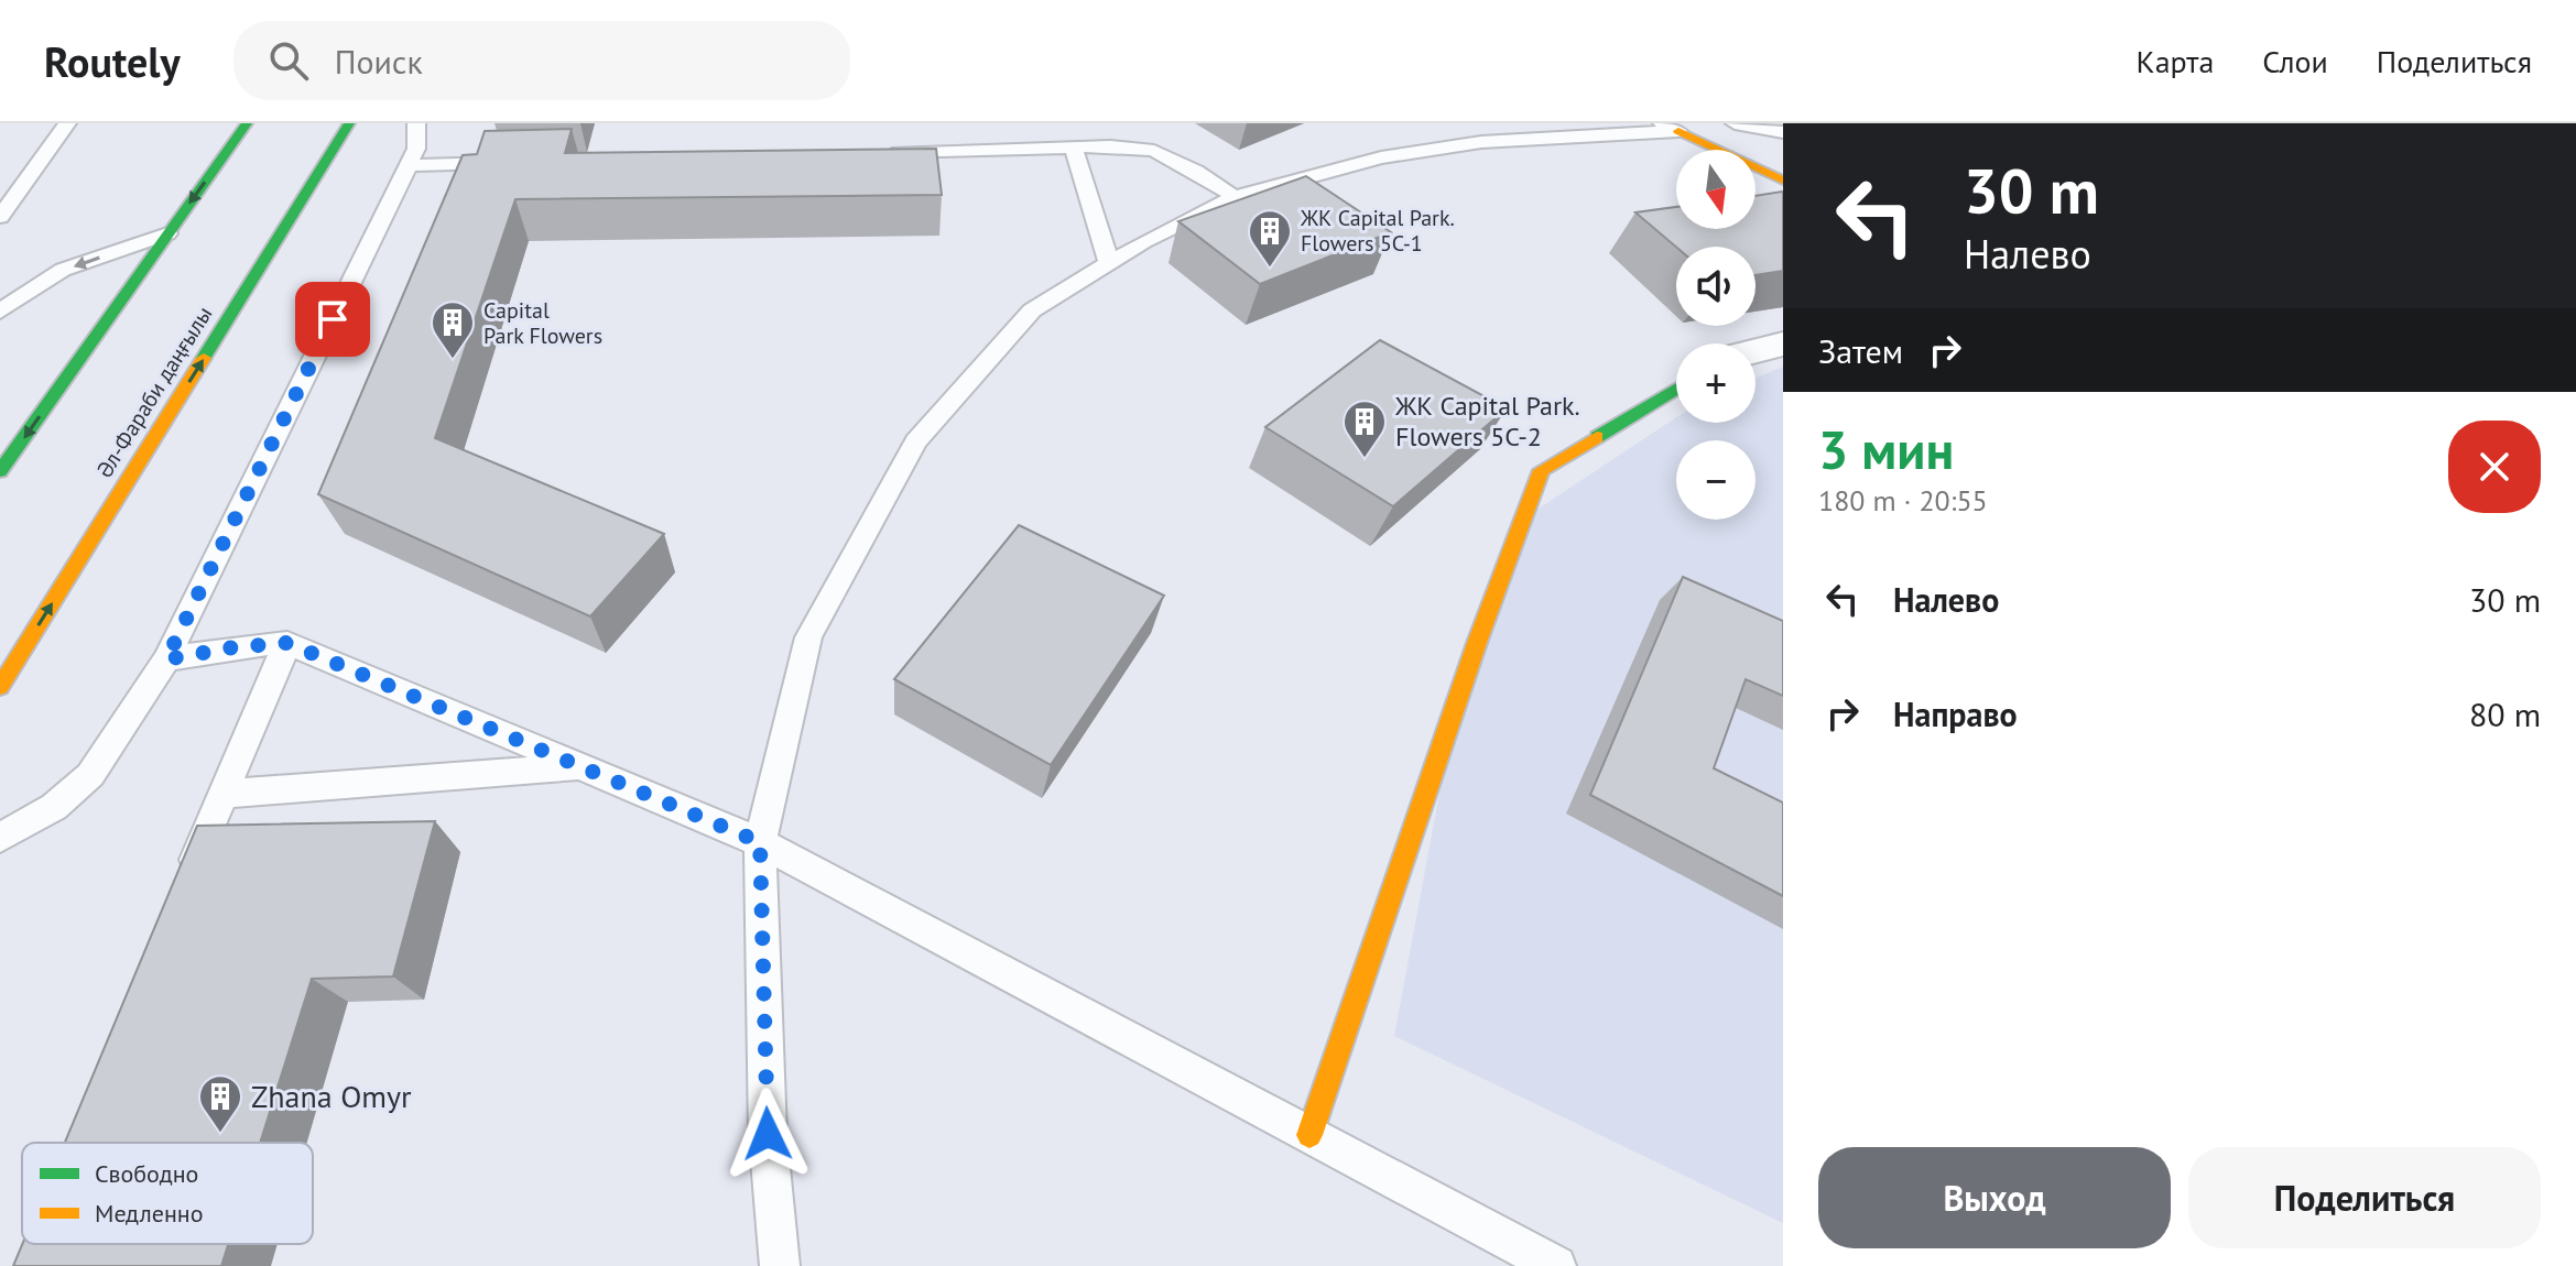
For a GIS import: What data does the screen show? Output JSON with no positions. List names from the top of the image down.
{
  "streets": {
    "main road": ["Әл-Фараби даңғылы"]
  },
  "places": {
    "building": [
      "ЖК Capital Park. Flowers 5C-1",
      "Capital Park Flowers",
      "ЖК Capital Park. Flowers 5C-2",
      "Zhana Omyr"
    ]
  },
  "legend": ["Свободно", "Медленно"],
  "north": "bottom",
  "page": {
    "header": "Routely",
    "search": "Поиск",
    "nav": ["Карта", "Слои", "Поделиться"],
    "turn": ["30 m", "Налево"],
    "map_buttons": ["+", "−"],
    "then": "Затем",
    "heading": ["3 мин", "180 m · 20:55"],
    "list": [
      {
        "name": "Налево",
        "value": "30 m"
      },
      {
        "name": "Направо",
        "value": "80 m"
      }
    ],
    "buttons": ["Выход", "Поделиться"]
  }
}
